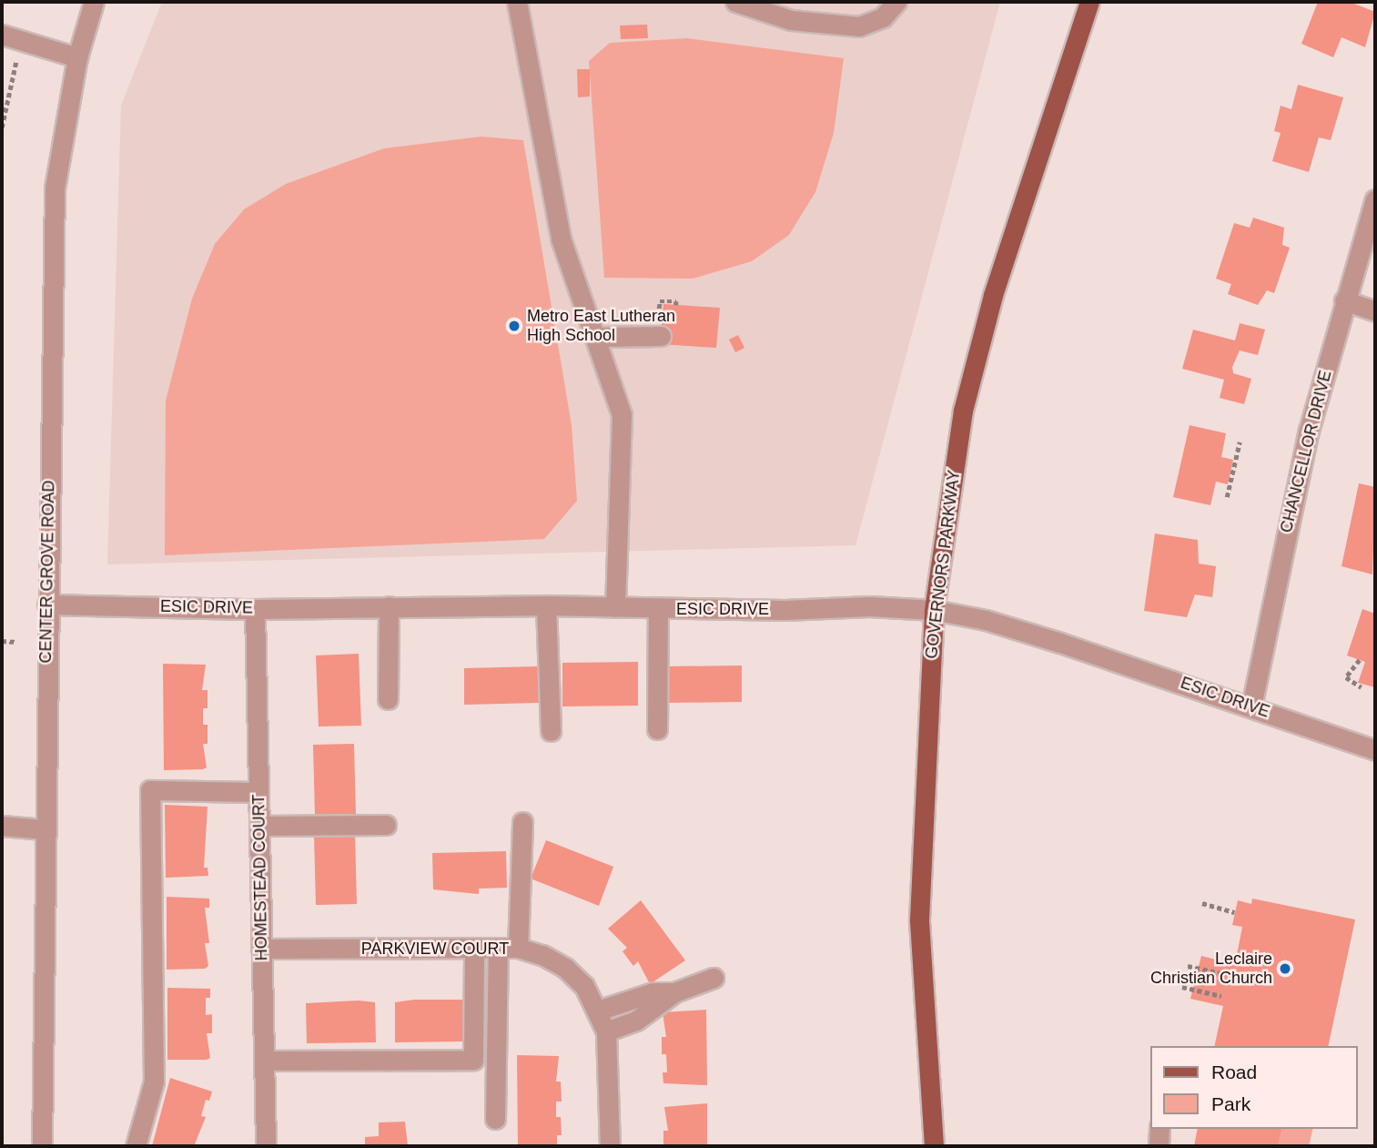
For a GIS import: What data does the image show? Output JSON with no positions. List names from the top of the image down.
{
  "streets": {
    "main road": ["GOVERNORS PARKWAY"],
    "street": [
      "CHANCELLOR DRIVE",
      "CENTER GROVE ROAD",
      "ESIC DRIVE",
      "HOMESTEAD COURT",
      "PARKVIEW COURT"
    ]
  },
  "crossings": [
    ["CHANCELLOR DRIVE", "ESIC DRIVE"],
    ["GOVERNORS PARKWAY", "ESIC DRIVE"],
    ["CENTER GROVE ROAD", "ESIC DRIVE"],
    ["ESIC DRIVE", "HOMESTEAD COURT"],
    ["HOMESTEAD COURT", "PARKVIEW COURT"]
  ],
  "places": ["Metro East Lutheran High School", "Leclaire Christian Church"],
  "legend": ["Road", "Park"]
}
